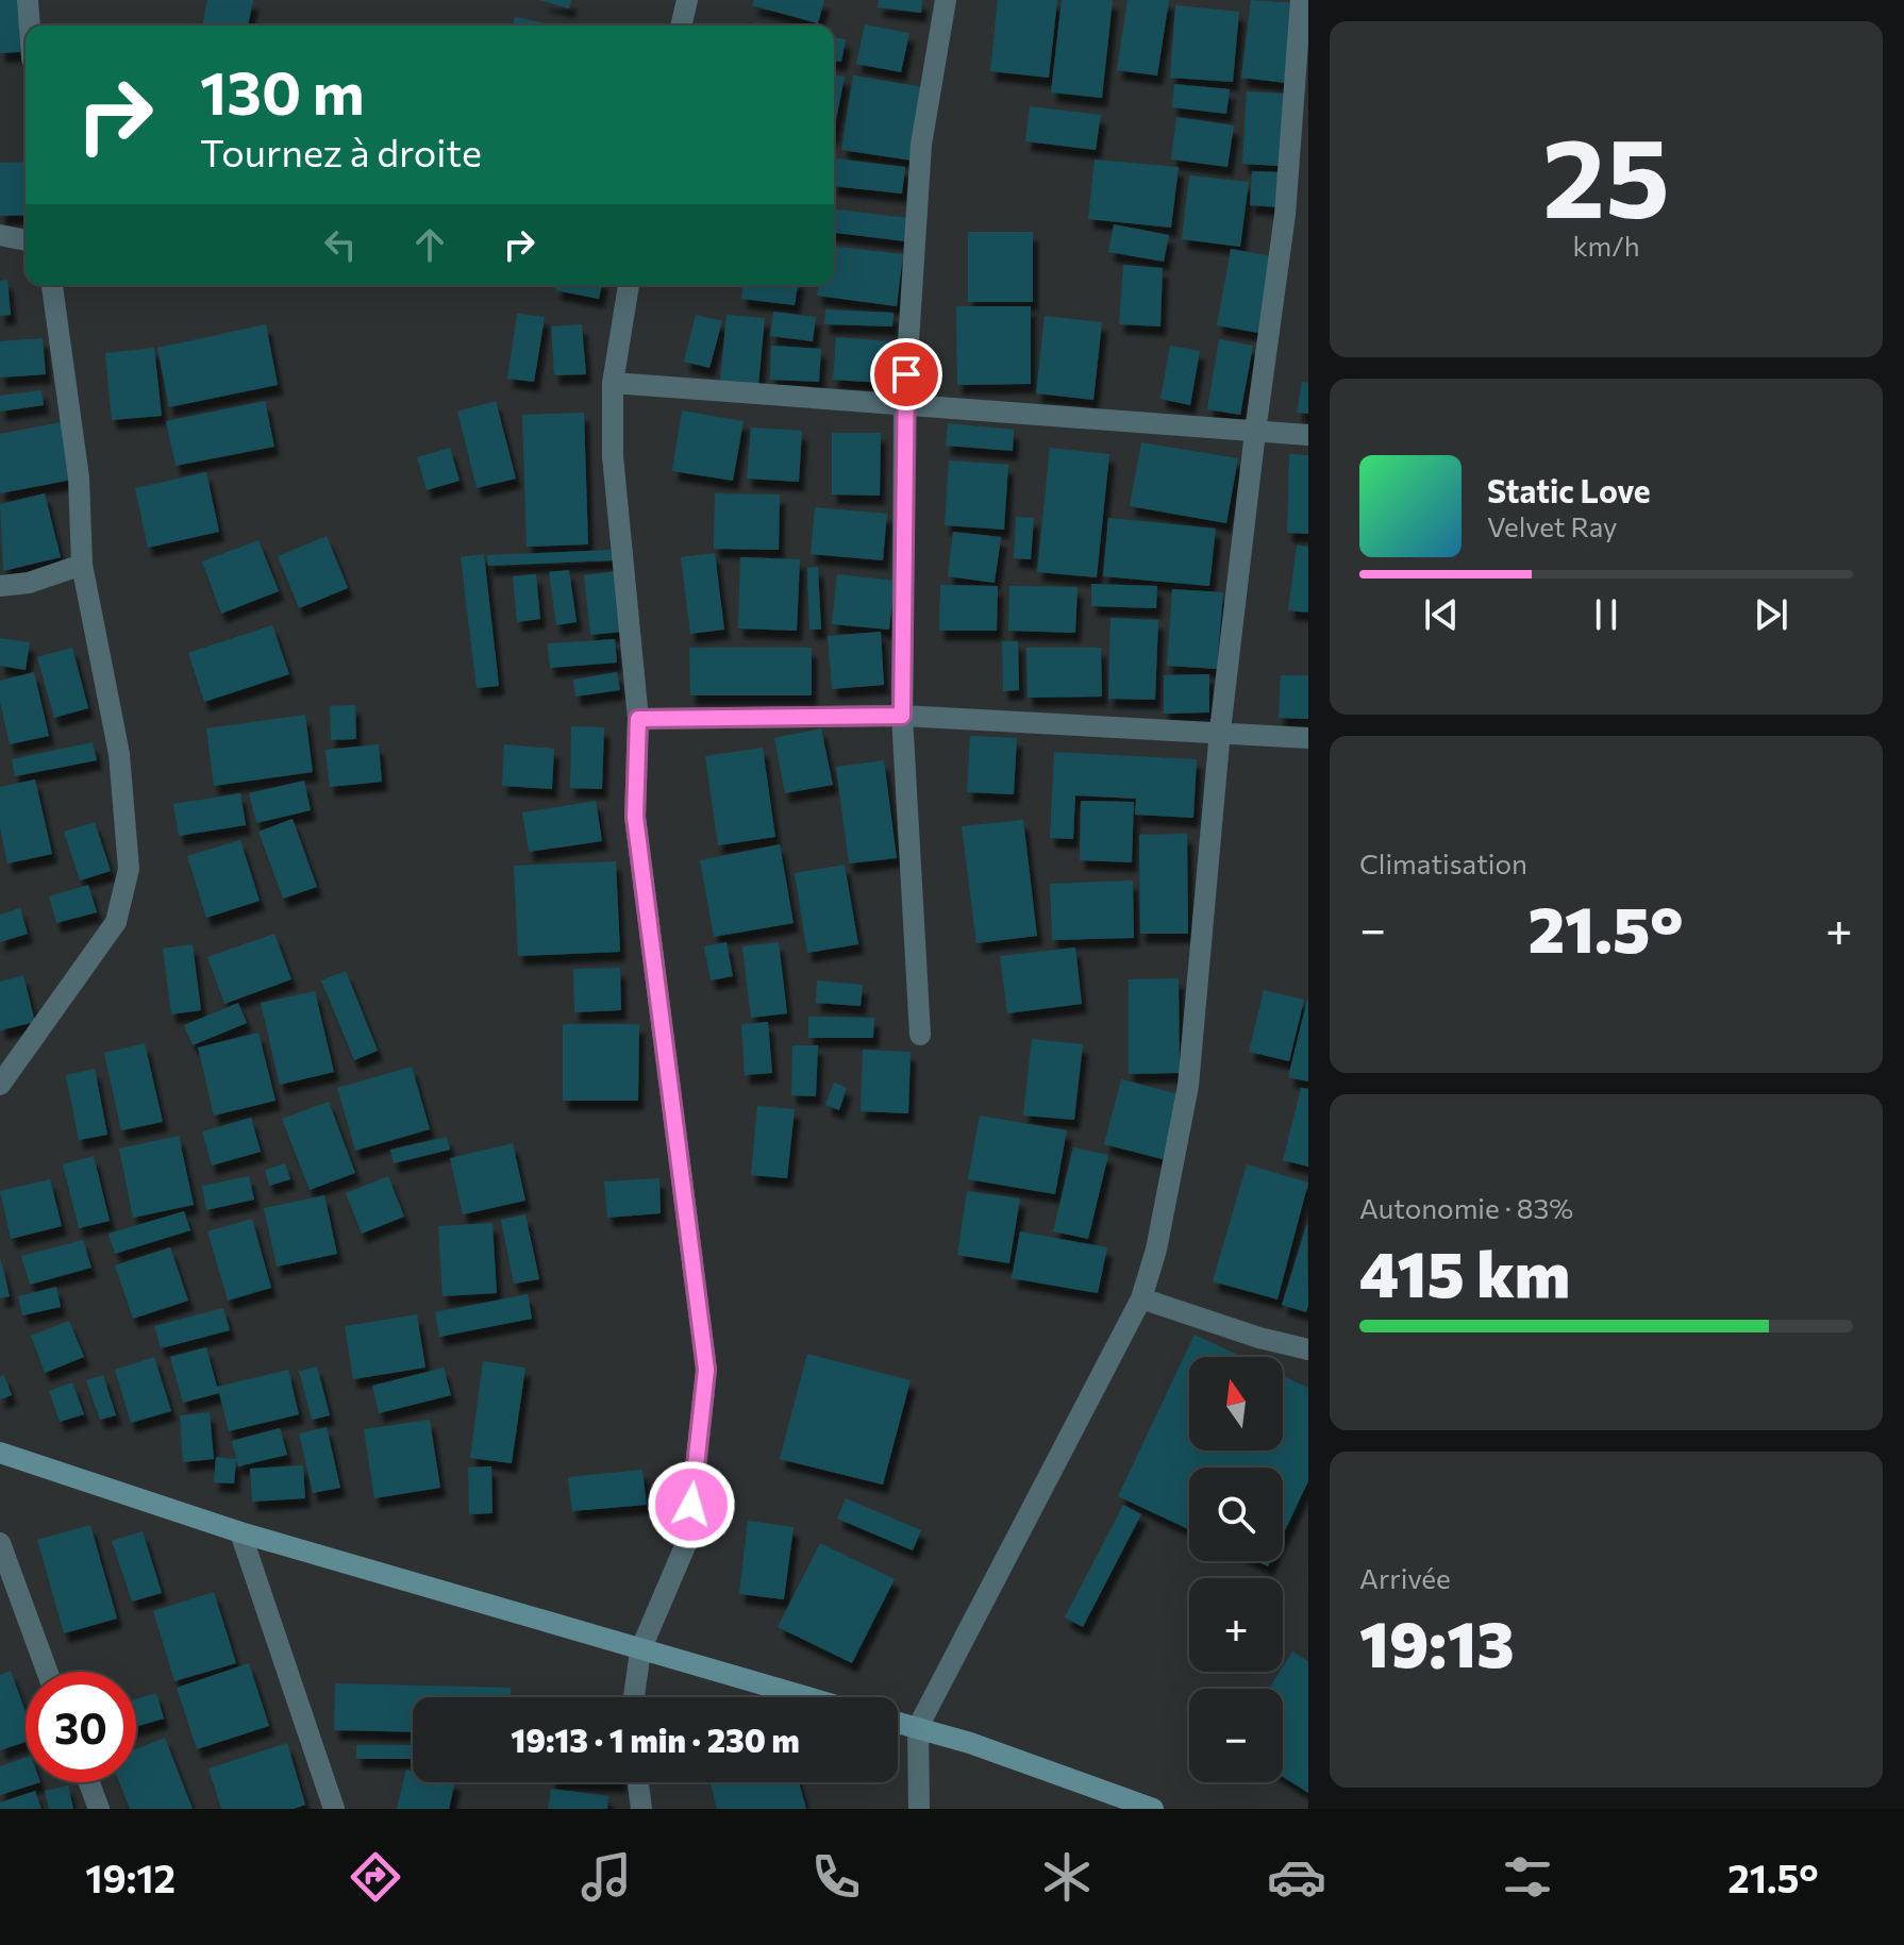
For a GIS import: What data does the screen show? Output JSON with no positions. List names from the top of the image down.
{
  "north": "top",
  "page": {
    "tile": [
      ["25", "km/h"],
      "Climatisation",
      ["Autonomie · 83%", "415 km"],
      ["Arrivée", "19:13"]
    ],
    "turn": ["130 m", "Tournez à droite"],
    "song": ["Static Love", "Velvet Ray"],
    "heat": ["−", "21.5°", "+"],
    "map_buttons": ["+", "−"],
    "limit": "30",
    "trip": "19:13 · 1 min · 230 m",
    "tabs": ["19:12", "21.5°"]
  }
}
